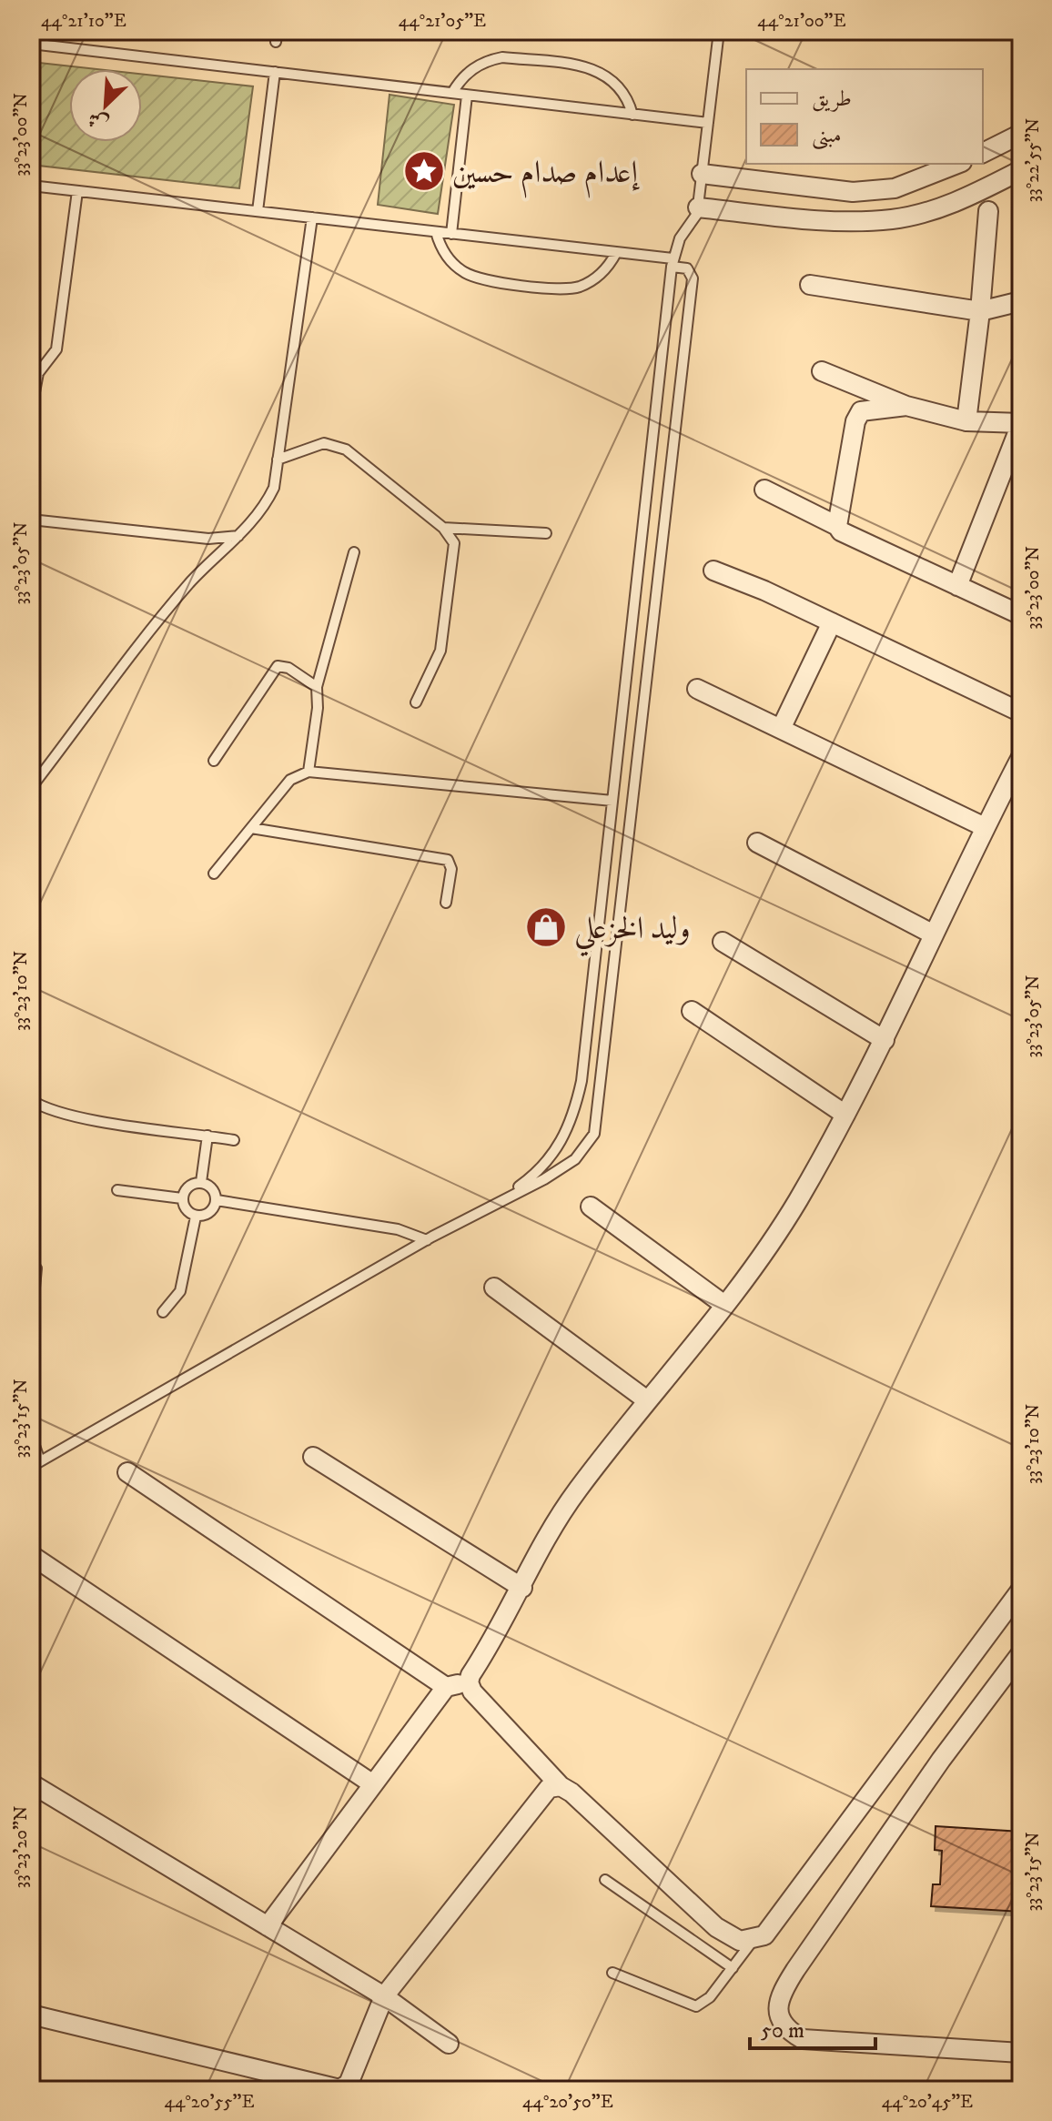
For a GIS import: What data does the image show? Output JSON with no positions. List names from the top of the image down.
{
  "places": {
    "place": ["إعدام صدام حسين"],
    "shop": ["وليد الخزعلي"]
  },
  "legend": ["طريق", "مبنى"],
  "scale_bar": "50 m",
  "north": "bottom left",
  "coordinates": [
    "44°21'10\"E",
    "44°21'05\"E",
    "44°21'00\"E",
    "33°23'00\"N",
    "33°22'55\"N",
    "33°23'05\"N",
    "33°23'10\"N",
    "33°23'15\"N",
    "33°23'20\"N",
    "44°20'55\"E",
    "44°20'50\"E",
    "44°20'45\"E"
  ]
}
